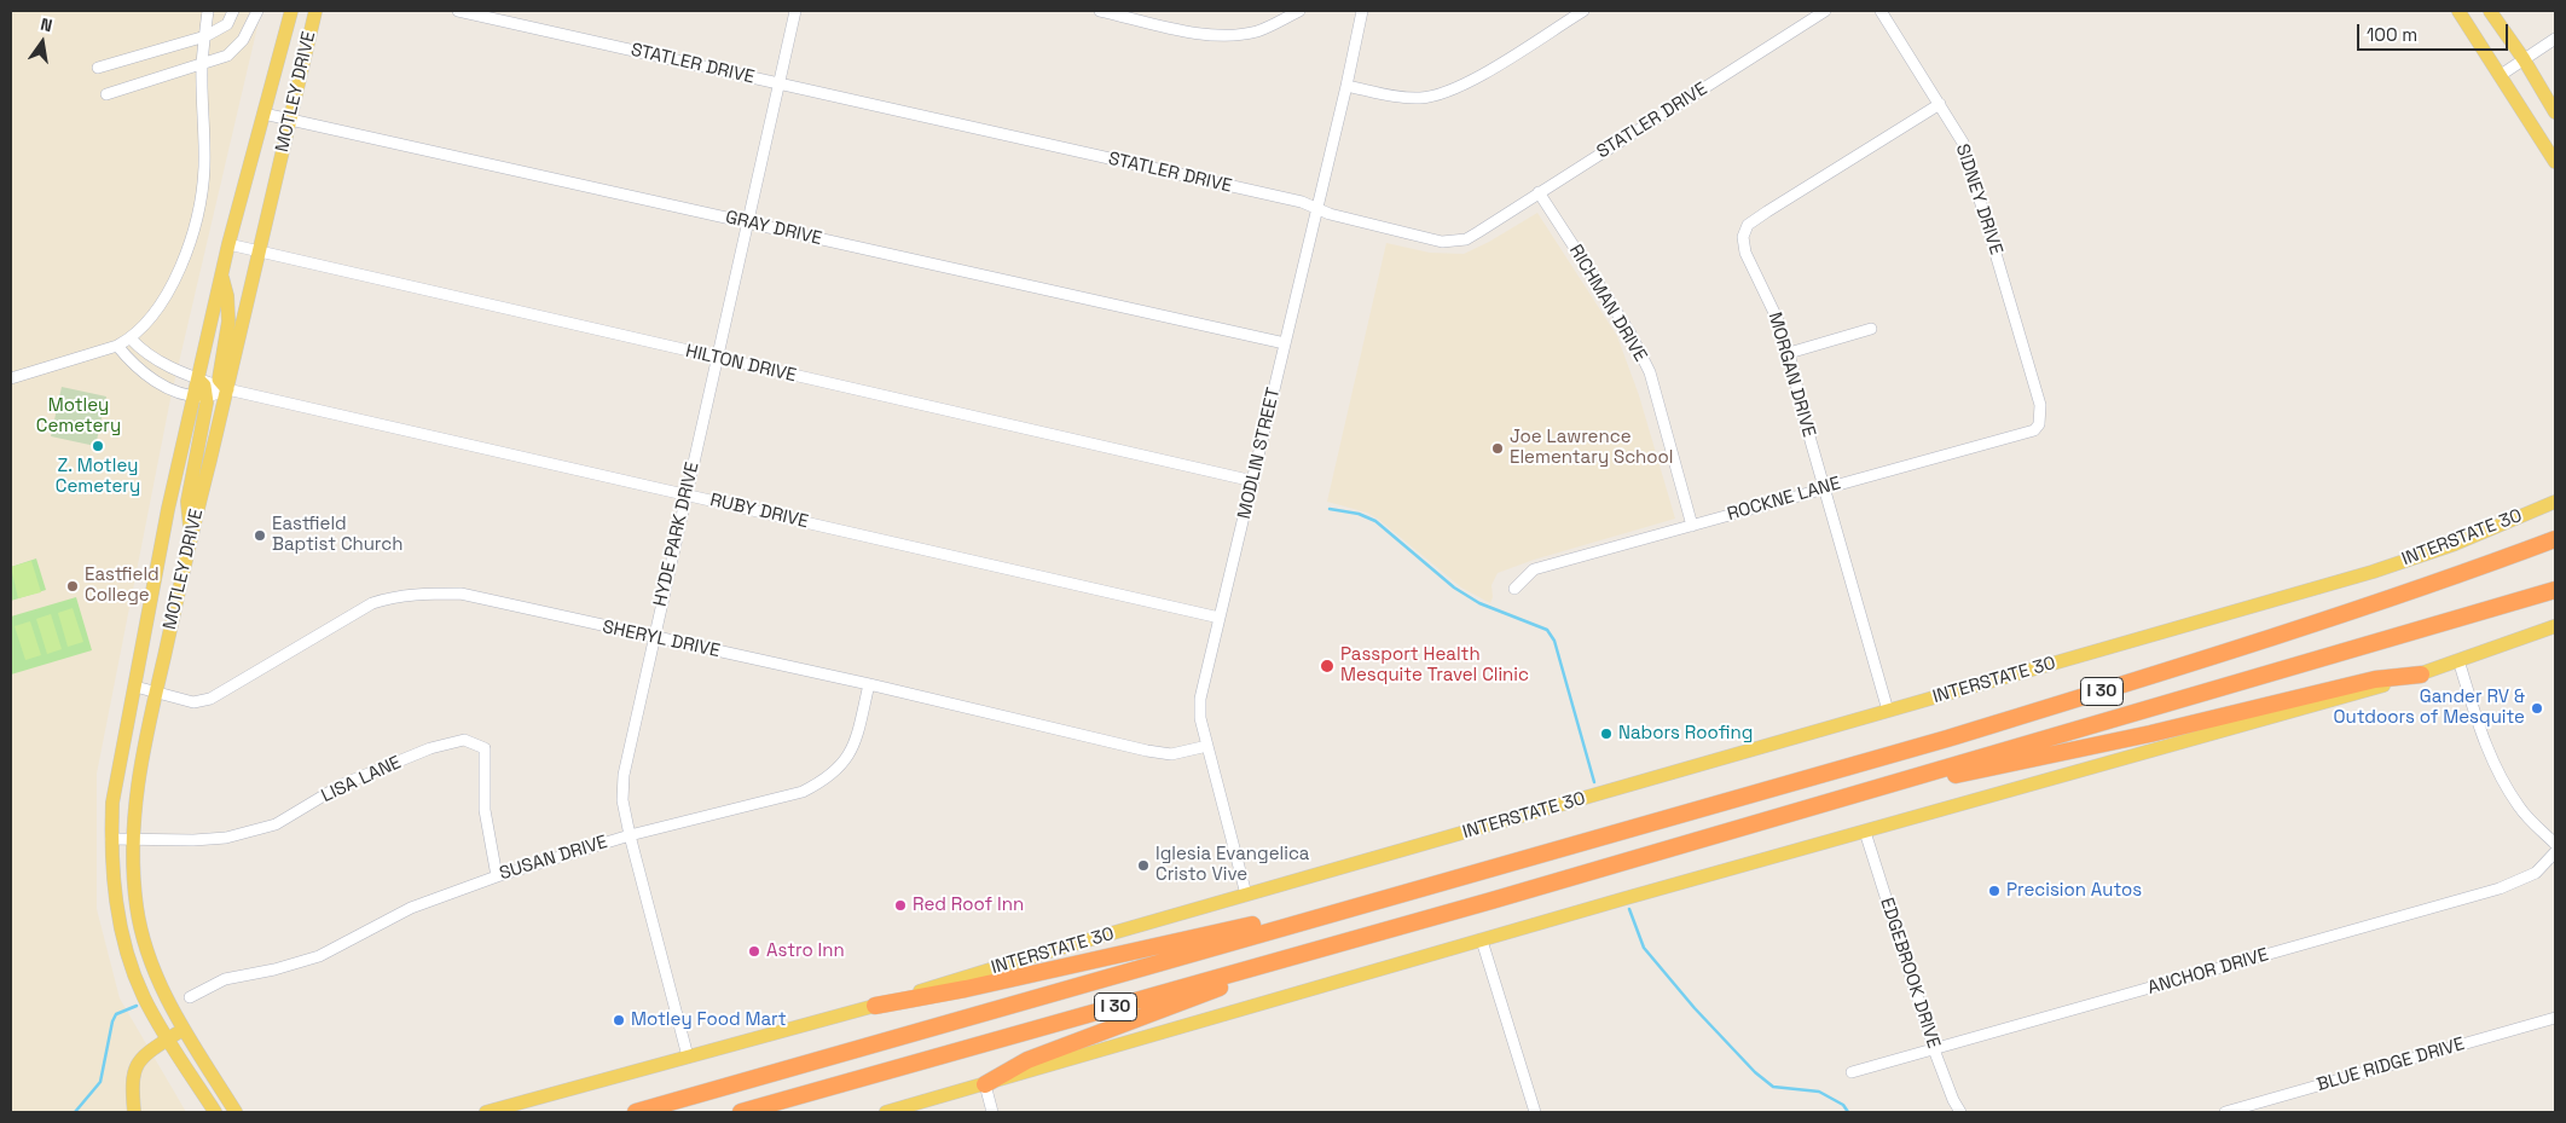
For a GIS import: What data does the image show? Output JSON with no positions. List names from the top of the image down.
{
  "streets": {
    "highway": ["I 30"],
    "main road": ["MOTLEY DRIVE", "INTERSTATE 30"],
    "street": [
      "STATLER DRIVE",
      "SIDNEY DRIVE",
      "GRAY DRIVE",
      "RICHMAN DRIVE",
      "HILTON DRIVE",
      "MORGAN DRIVE",
      "MODLIN STREET",
      "ROCKNE LANE",
      "RUBY DRIVE",
      "HYDE PARK DRIVE",
      "SHERYL DRIVE",
      "LISA LANE",
      "SUSAN DRIVE",
      "ANCHOR DRIVE",
      "EDGEBROOK DRIVE",
      "BLUE RIDGE DRIVE"
    ]
  },
  "crossings": [
    ["STATLER DRIVE", "RICHMAN DRIVE"],
    ["STATLER DRIVE", "MODLIN STREET"],
    ["STATLER DRIVE", "HYDE PARK DRIVE"],
    ["MOTLEY DRIVE", "GRAY DRIVE"],
    ["MOTLEY DRIVE", "HILTON DRIVE"],
    ["MOTLEY DRIVE", "RUBY DRIVE"],
    ["MOTLEY DRIVE", "SHERYL DRIVE"],
    ["MOTLEY DRIVE", "LISA LANE"],
    ["SIDNEY DRIVE", "MORGAN DRIVE"],
    ["SIDNEY DRIVE", "ROCKNE LANE"],
    ["GRAY DRIVE", "MODLIN STREET"],
    ["GRAY DRIVE", "HYDE PARK DRIVE"],
    ["RICHMAN DRIVE", "ROCKNE LANE"],
    ["HILTON DRIVE", "MODLIN STREET"],
    ["HILTON DRIVE", "HYDE PARK DRIVE"],
    ["MORGAN DRIVE", "ROCKNE LANE"],
    ["MORGAN DRIVE", "INTERSTATE 30"],
    ["MODLIN STREET", "RUBY DRIVE"],
    ["MODLIN STREET", "INTERSTATE 30"],
    ["MODLIN STREET", "SHERYL DRIVE"],
    ["RUBY DRIVE", "HYDE PARK DRIVE"],
    ["HYDE PARK DRIVE", "INTERSTATE 30"],
    ["HYDE PARK DRIVE", "SHERYL DRIVE"],
    ["HYDE PARK DRIVE", "SUSAN DRIVE"],
    ["SHERYL DRIVE", "SUSAN DRIVE"],
    ["LISA LANE", "SUSAN DRIVE"],
    ["ANCHOR DRIVE", "EDGEBROOK DRIVE"]
  ],
  "parks": ["Motley Cemetery"],
  "places": [
    "Z. Motley Cemetery",
    "Joe Lawrence Elementary School",
    "Eastfield Baptist Church",
    "Eastfield College",
    "Passport Health Mesquite Travel Clinic",
    "Gander RV & Outdoors of Mesquite",
    "Nabors Roofing",
    "Iglesia Evangelica Cristo Vive",
    "Precision Autos",
    "Red Roof Inn",
    "Astro Inn",
    "Motley Food Mart"
  ],
  "scale_bar": "100 m",
  "north": "top"
}
